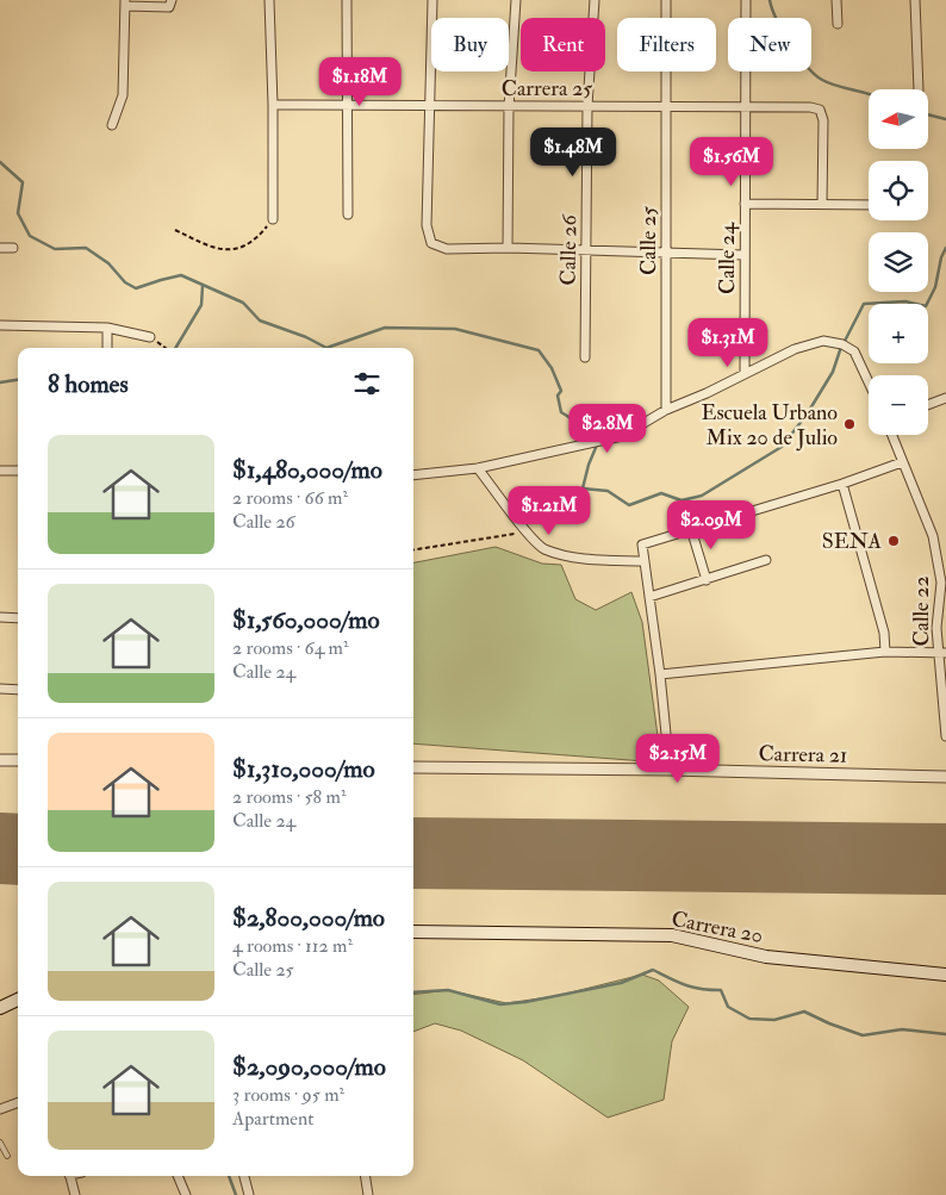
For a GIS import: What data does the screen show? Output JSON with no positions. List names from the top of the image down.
{
  "streets": {
    "main road": ["Carrera 20"],
    "street": [
      "Carrera 25",
      "Calle 25",
      "Calle 26",
      "Calle 24",
      "Calle 22",
      "Carrera 21"
    ]
  },
  "crossings": [
    ["Carrera 25", "Calle 25"],
    ["Carrera 25", "Calle 26"],
    ["Carrera 25", "Calle 24"]
  ],
  "places": ["Escuela Urbano Mix 20 de Julio", "SENA"],
  "north": "left",
  "page": {
    "chip": [
      "Buy",
      "Rent",
      "Filters",
      "New"
    ],
    "price": [
      "$1.18M",
      "$1.48M",
      "$1.56M",
      "$1.31M",
      "$2.8M",
      "$1.21M",
      "$2.09M",
      "$2.15M"
    ],
    "map_buttons": ["+", "−"],
    "heading": "8 homes",
    "list": [
      {
        "name": "$1,480,000/mo",
        "note": "2 rooms · 66 m² · Calle 26"
      },
      {
        "name": "$1,560,000/mo",
        "note": "2 rooms · 64 m² · Calle 24"
      },
      {
        "name": "$1,310,000/mo",
        "note": "2 rooms · 58 m² · Calle 24"
      },
      {
        "name": "$2,800,000/mo",
        "note": "4 rooms · 112 m² · Calle 25"
      },
      {
        "name": "$2,090,000/mo",
        "note": "3 rooms · 95 m² · Apartment"
      }
    ]
  }
}
